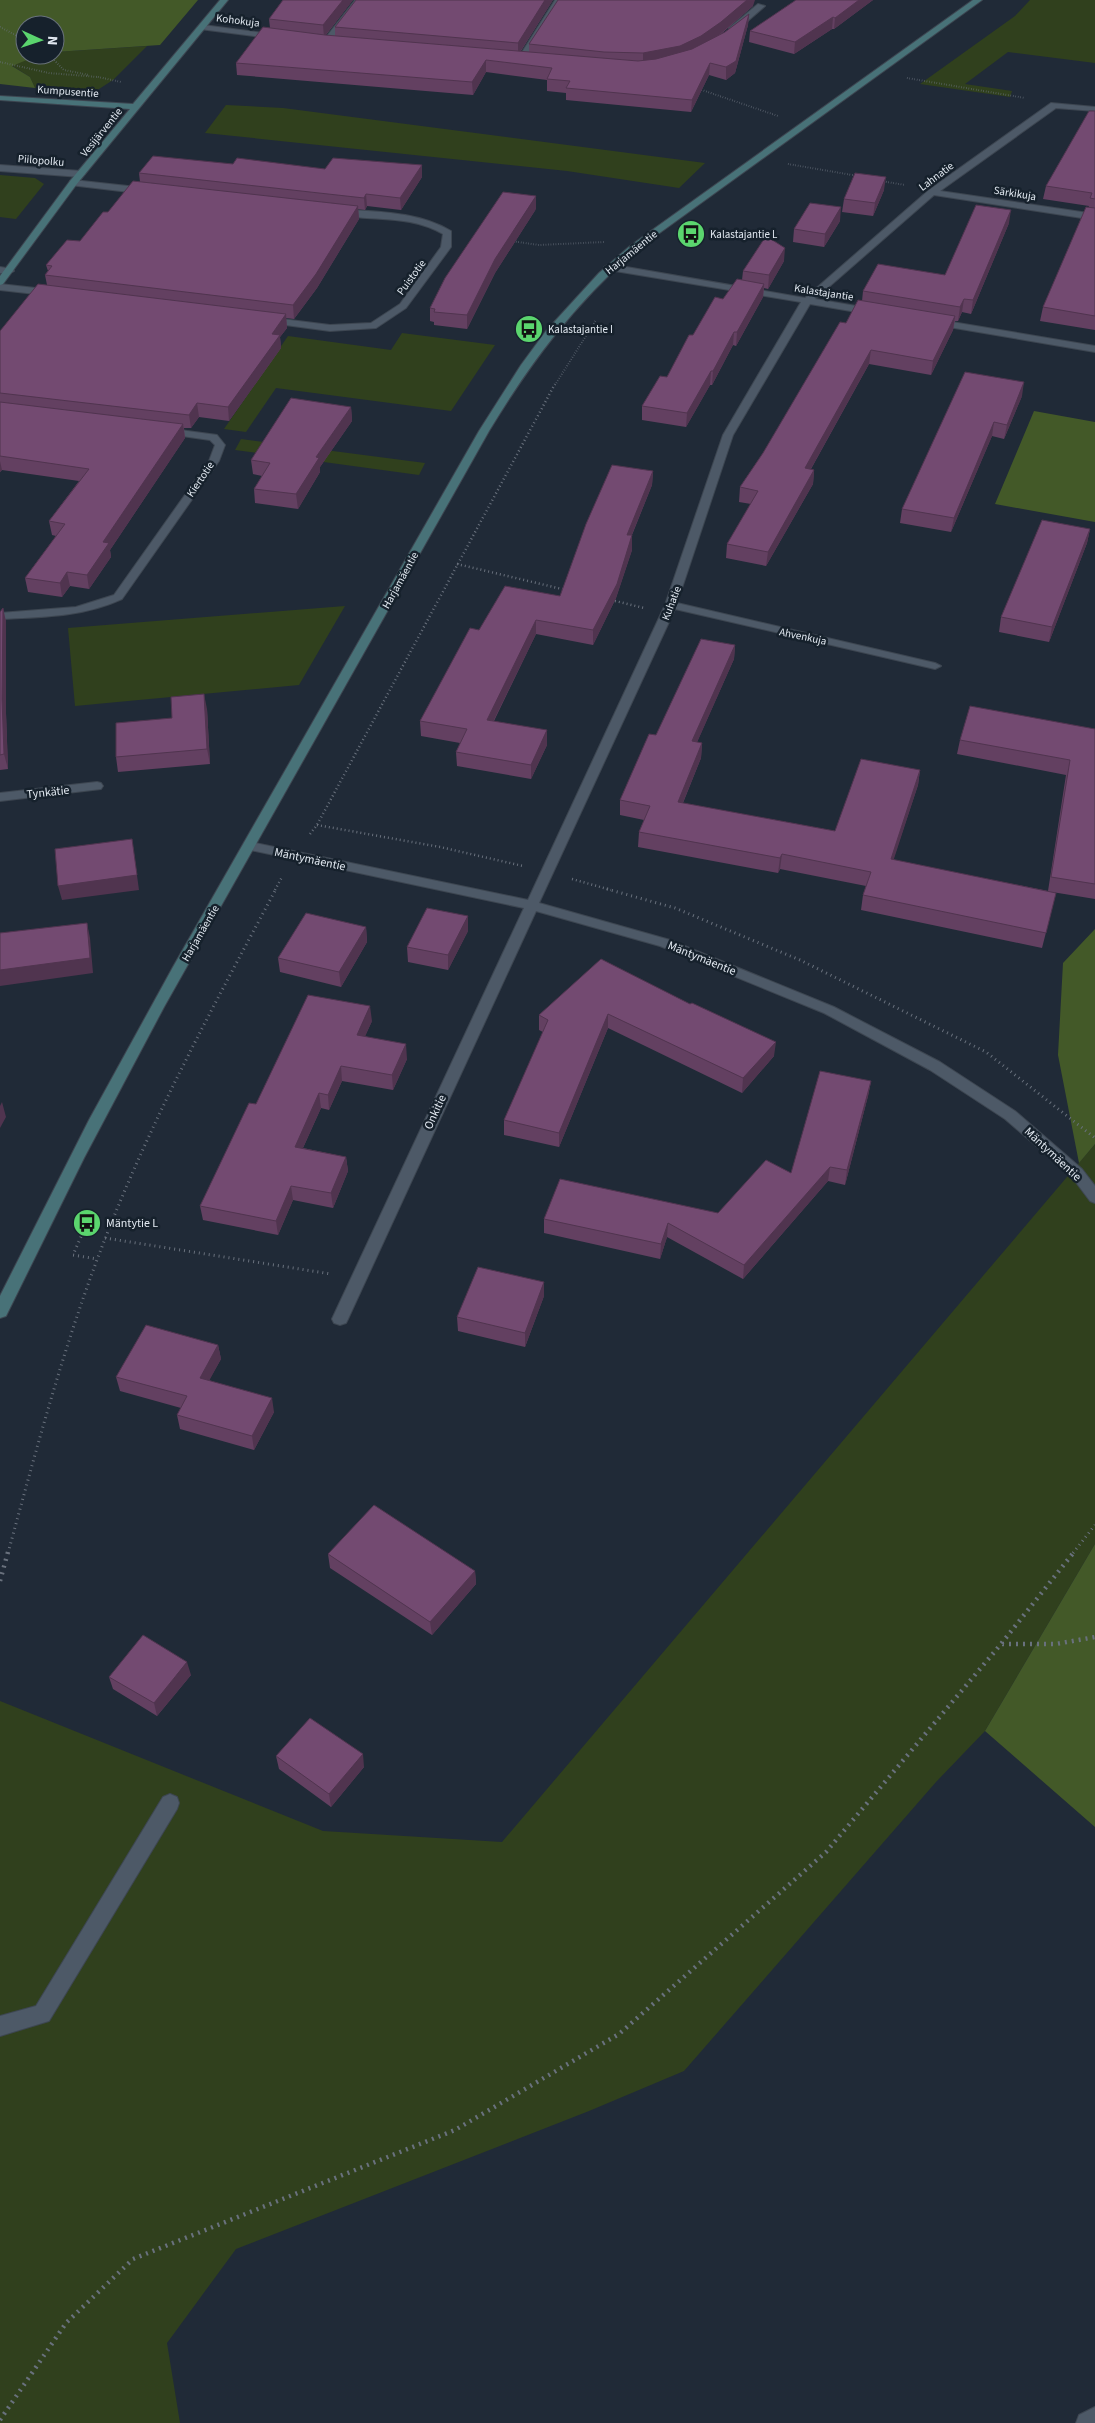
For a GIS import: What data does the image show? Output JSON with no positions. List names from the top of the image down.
{
  "streets": {
    "street": [
      "Kohokuja",
      "Kumpusentie",
      "Vesijärventie",
      "Piilopolku",
      "Lahnatie",
      "Särkikuja",
      "Harjamäentie",
      "Puistotie",
      "Kalastajantie",
      "Kiertotie",
      "Kuhatie",
      "Ahvenkuja",
      "Tynkätie",
      "Mäntymäentie",
      "Onkitie"
    ]
  },
  "crossings": [
    ["Kohokuja", "Vesijärventie"],
    ["Kumpusentie", "Vesijärventie"],
    ["Vesijärventie", "Piilopolku"],
    ["Lahnatie", "Särkikuja"],
    ["Lahnatie", "Kalastajantie"],
    ["Lahnatie", "Kuhatie"],
    ["Harjamäentie", "Kalastajantie"],
    ["Harjamäentie", "Mäntymäentie"],
    ["Kalastajantie", "Kuhatie"],
    ["Kuhatie", "Ahvenkuja"],
    ["Kuhatie", "Mäntymäentie"],
    ["Kuhatie", "Onkitie"],
    ["Mäntymäentie", "Onkitie"]
  ],
  "places": {
    "bus stop": ["Kalastajantie L", "Kalastajantie I", "Mäntytie L"]
  },
  "north": "right"
}
